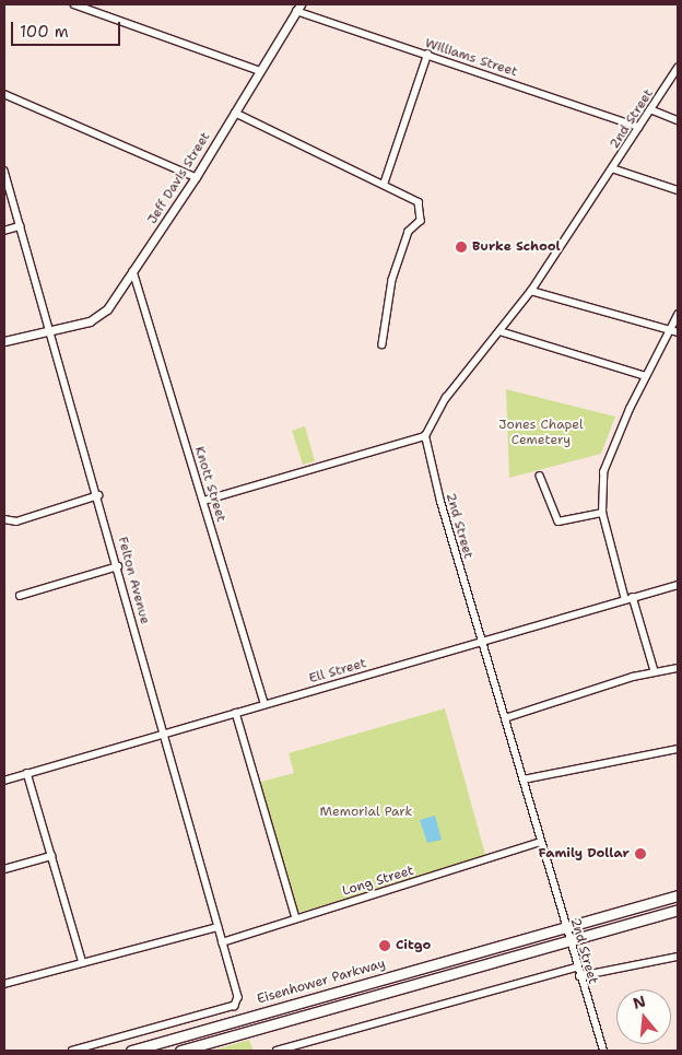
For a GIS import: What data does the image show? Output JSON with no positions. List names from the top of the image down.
{
  "streets": {
    "main road": ["Eisenhower Parkway"],
    "street": [
      "Williams Street",
      "2nd Street",
      "Jeff Davis Street",
      "Knott Street",
      "Felton Avenue",
      "Ell Street",
      "Long Street"
    ]
  },
  "crossings": [
    ["Williams Street", "2nd Street"],
    ["Williams Street", "Jeff Davis Street"],
    ["2nd Street", "Ell Street"],
    ["2nd Street", "Long Street"],
    ["2nd Street", "Eisenhower Parkway"],
    ["Jeff Davis Street", "Knott Street"],
    ["Jeff Davis Street", "Felton Avenue"],
    ["Knott Street", "Ell Street"],
    ["Felton Avenue", "Ell Street"],
    ["Felton Avenue", "Long Street"]
  ],
  "parks": ["Jones Chapel Cemetery", "Memorial Park"],
  "places": ["Burke School", "Family Dollar", "Citgo"],
  "scale_bar": "100 m",
  "north": "top"
}
